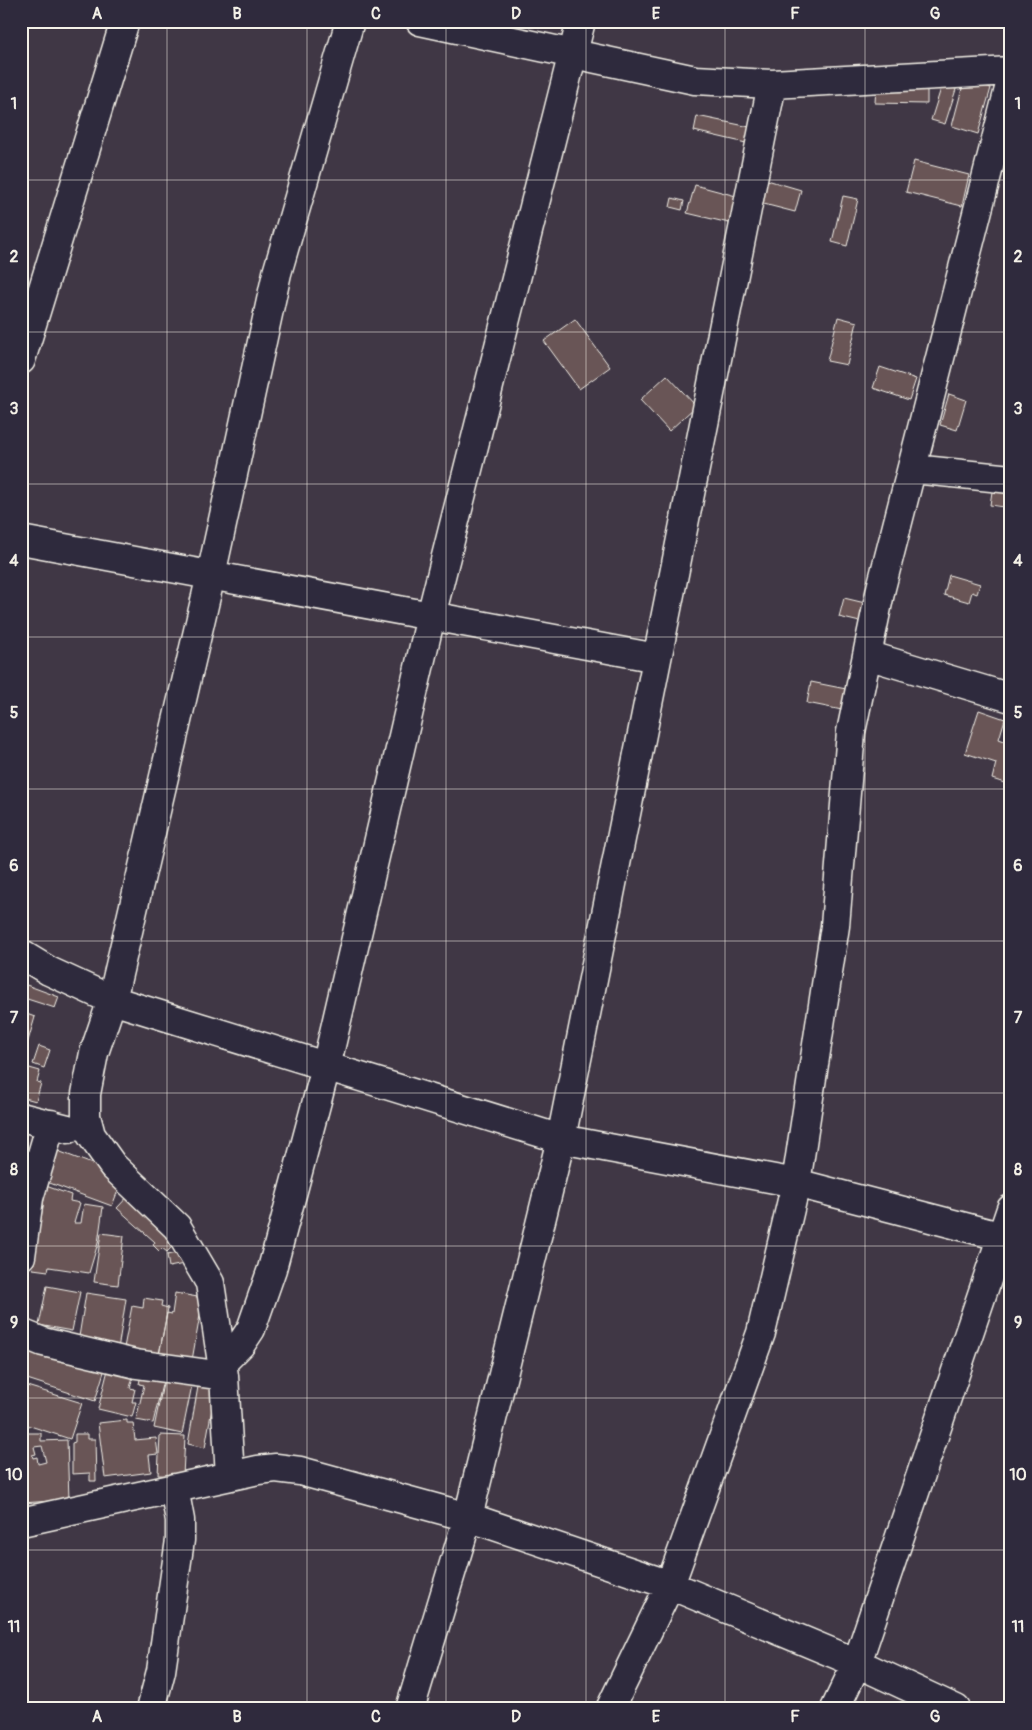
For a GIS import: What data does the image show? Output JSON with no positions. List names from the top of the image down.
{
  "grid": {
    "columns": [
      "A",
      "B",
      "C",
      "D",
      "E",
      "F",
      "G"
    ],
    "rows": [
      "1",
      "2",
      "3",
      "4",
      "5",
      "6",
      "7",
      "8",
      "9",
      "10",
      "11"
    ]
  }
}
